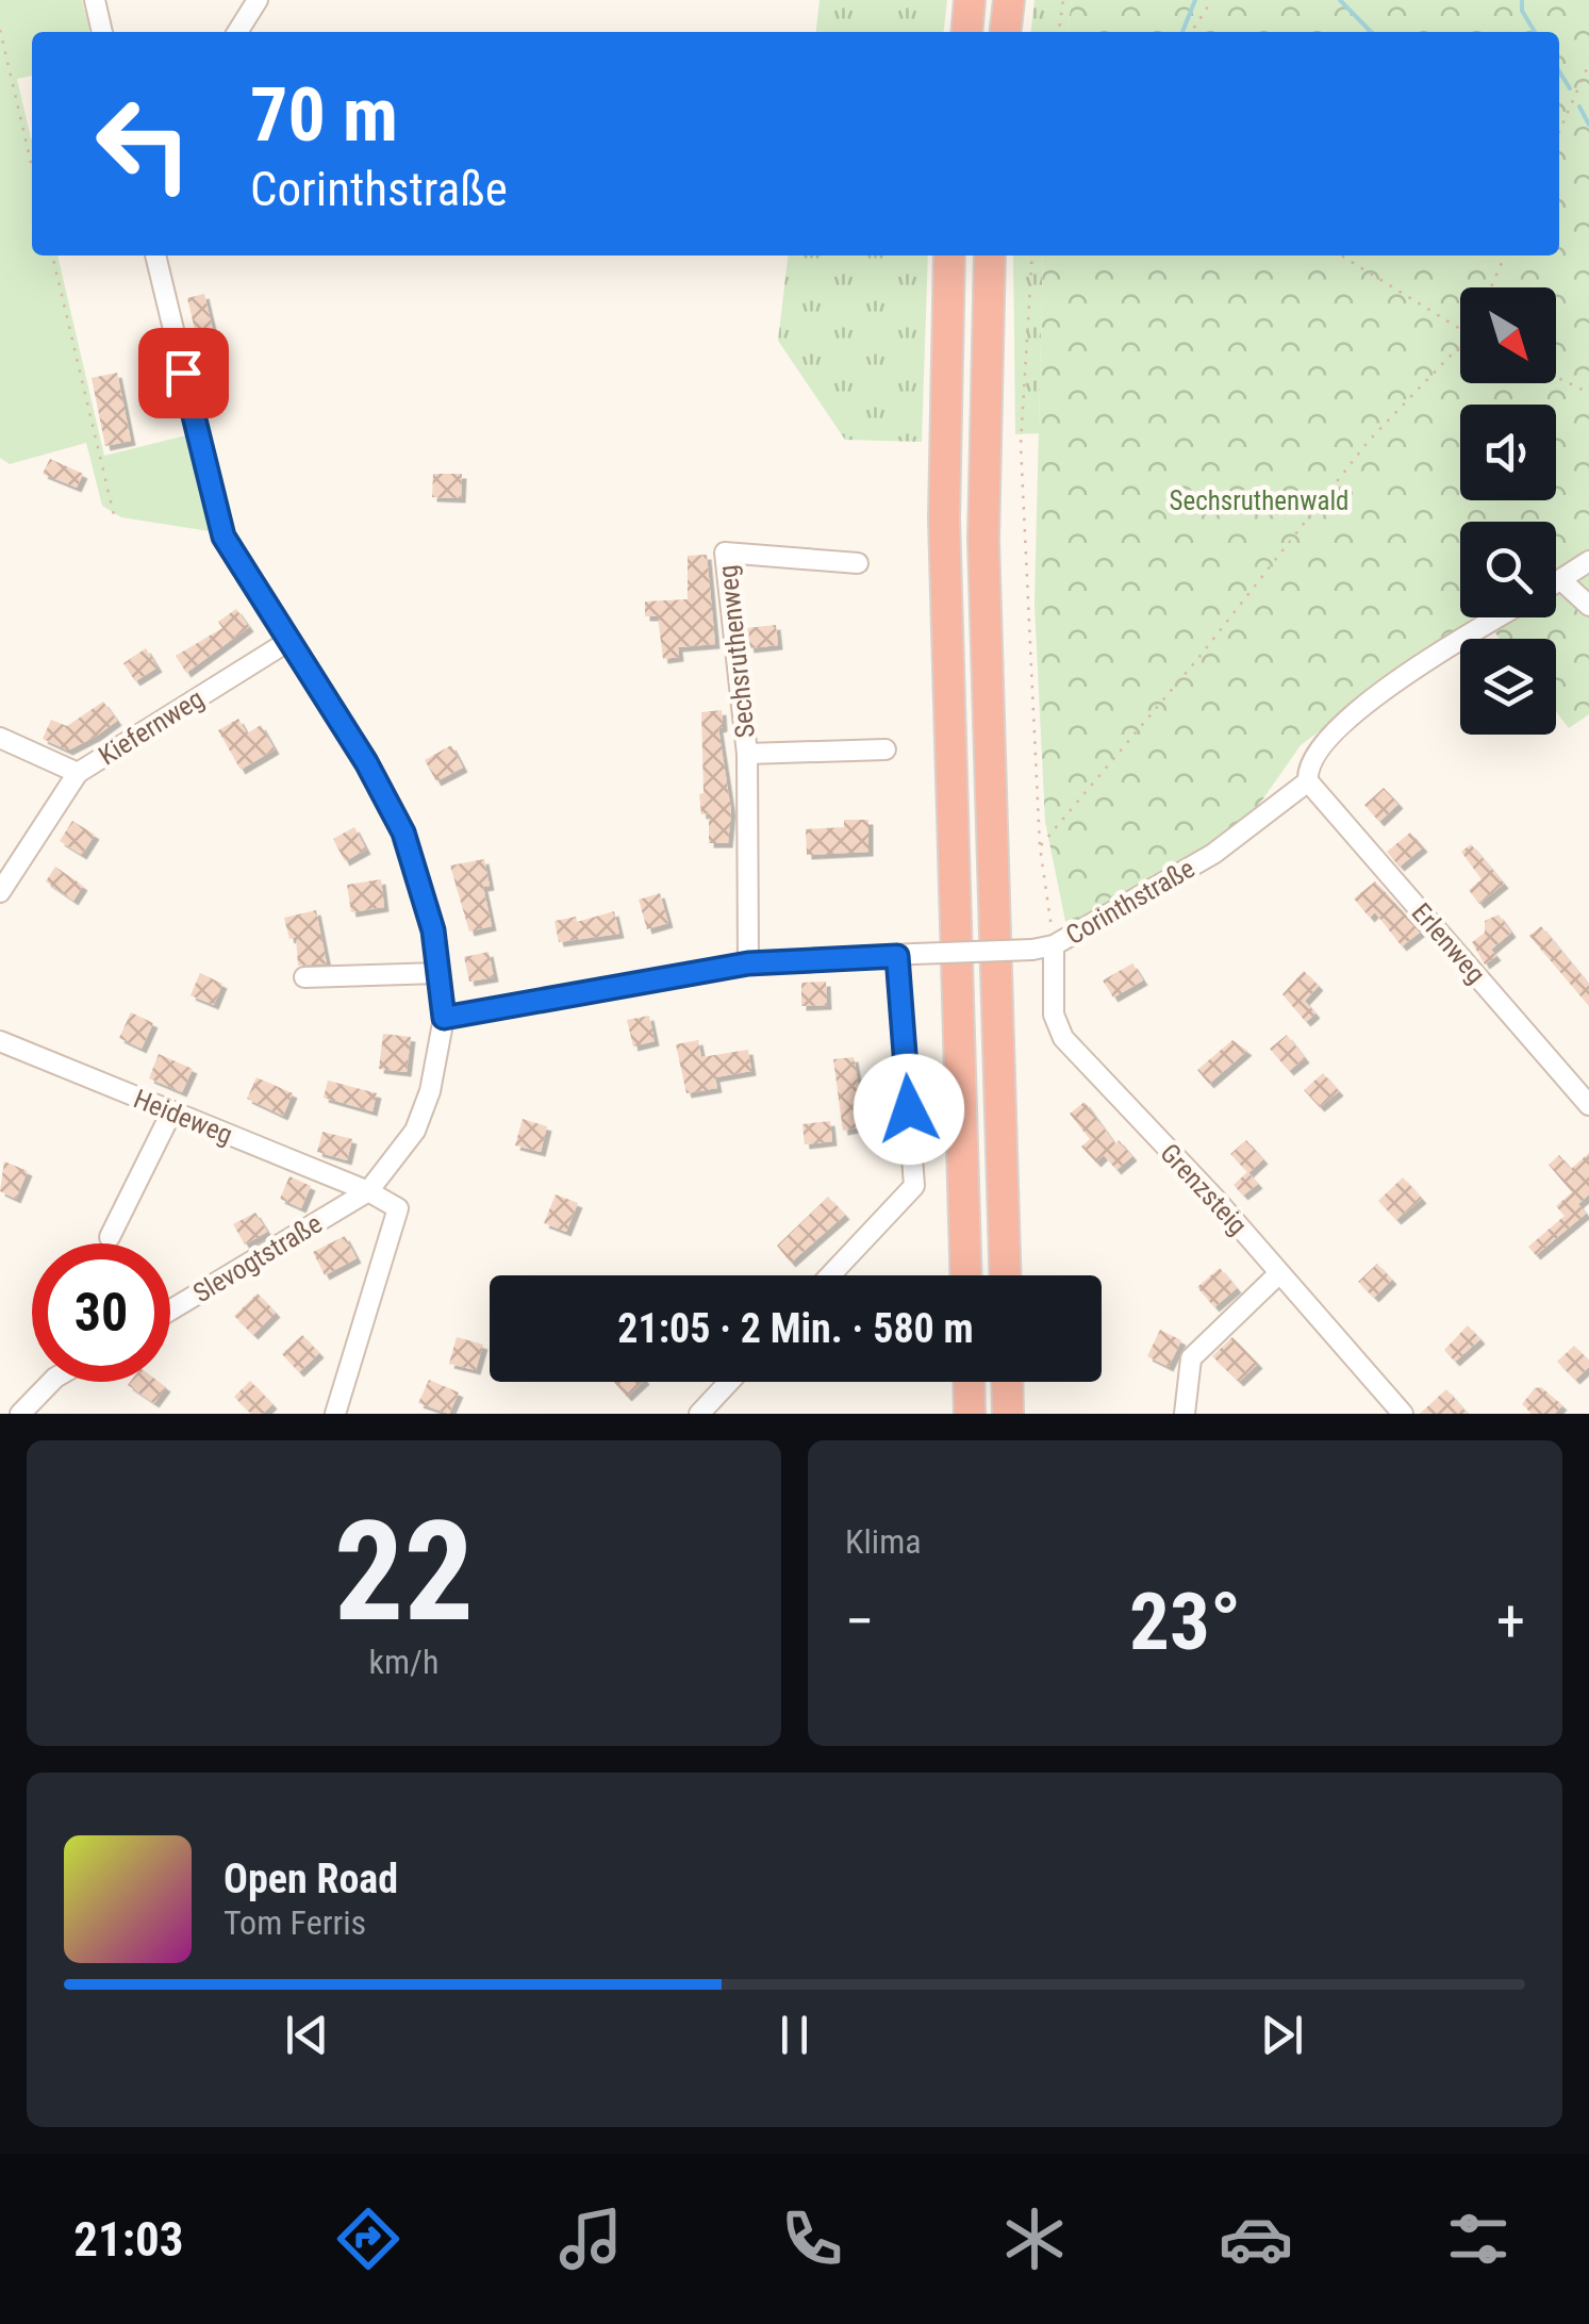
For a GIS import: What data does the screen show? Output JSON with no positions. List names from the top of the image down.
{
  "streets": {
    "street": [
      "Sechsruthenweg",
      "Kiefernweg",
      "Corinthstraße",
      "Erlenweg",
      "Heideweg",
      "Grenzsteig",
      "Slevogtstraße"
    ]
  },
  "crossings": [
    ["Sechsruthenweg", "Corinthstraße"],
    ["Corinthstraße", "Erlenweg"],
    ["Corinthstraße", "Grenzsteig"],
    ["Heideweg", "Slevogtstraße"]
  ],
  "parks": ["Sechsruthenwald"],
  "north": "bottom right",
  "page": {
    "turn": ["70 m", "Corinthstraße"],
    "limit": "30",
    "trip": "21:05 · 2 Min. · 580 m",
    "tile": [
      ["22", "km/h"],
      "Klima"
    ],
    "heat": ["−", "23°", "+"],
    "song": ["Open Road", "Tom Ferris"],
    "tabs": "21:03"
  }
}
